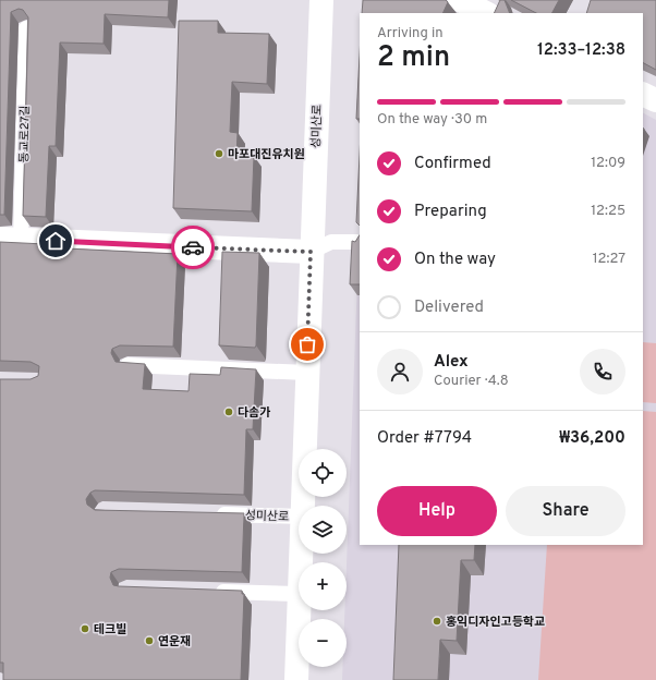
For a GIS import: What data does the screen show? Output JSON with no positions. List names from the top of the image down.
{
  "streets": {
    "street": ["성미산로", "동교로27길"]
  },
  "crossings": [
    ["성미산로", "동교로27길"]
  ],
  "places": [
    "마포대진유치원",
    "다솜가",
    "홍익디자인고등학교",
    "테크빌",
    "연운재"
  ],
  "page": {
    "heading": ["2 min", "Arriving in", "12:33–12:38"],
    "panel": [
      "Alex",
      "Courier · 4.8",
      "Order #7794",
      "₩36,200"
    ],
    "bar": "On the way · 30 m",
    "list": [
      ["Confirmed", "12:09"],
      ["Preparing", "12:25"],
      ["On the way", "12:27"],
      "Delivered"
    ],
    "map_buttons": ["+", "−"],
    "buttons": ["Help", "Share"]
  }
}
